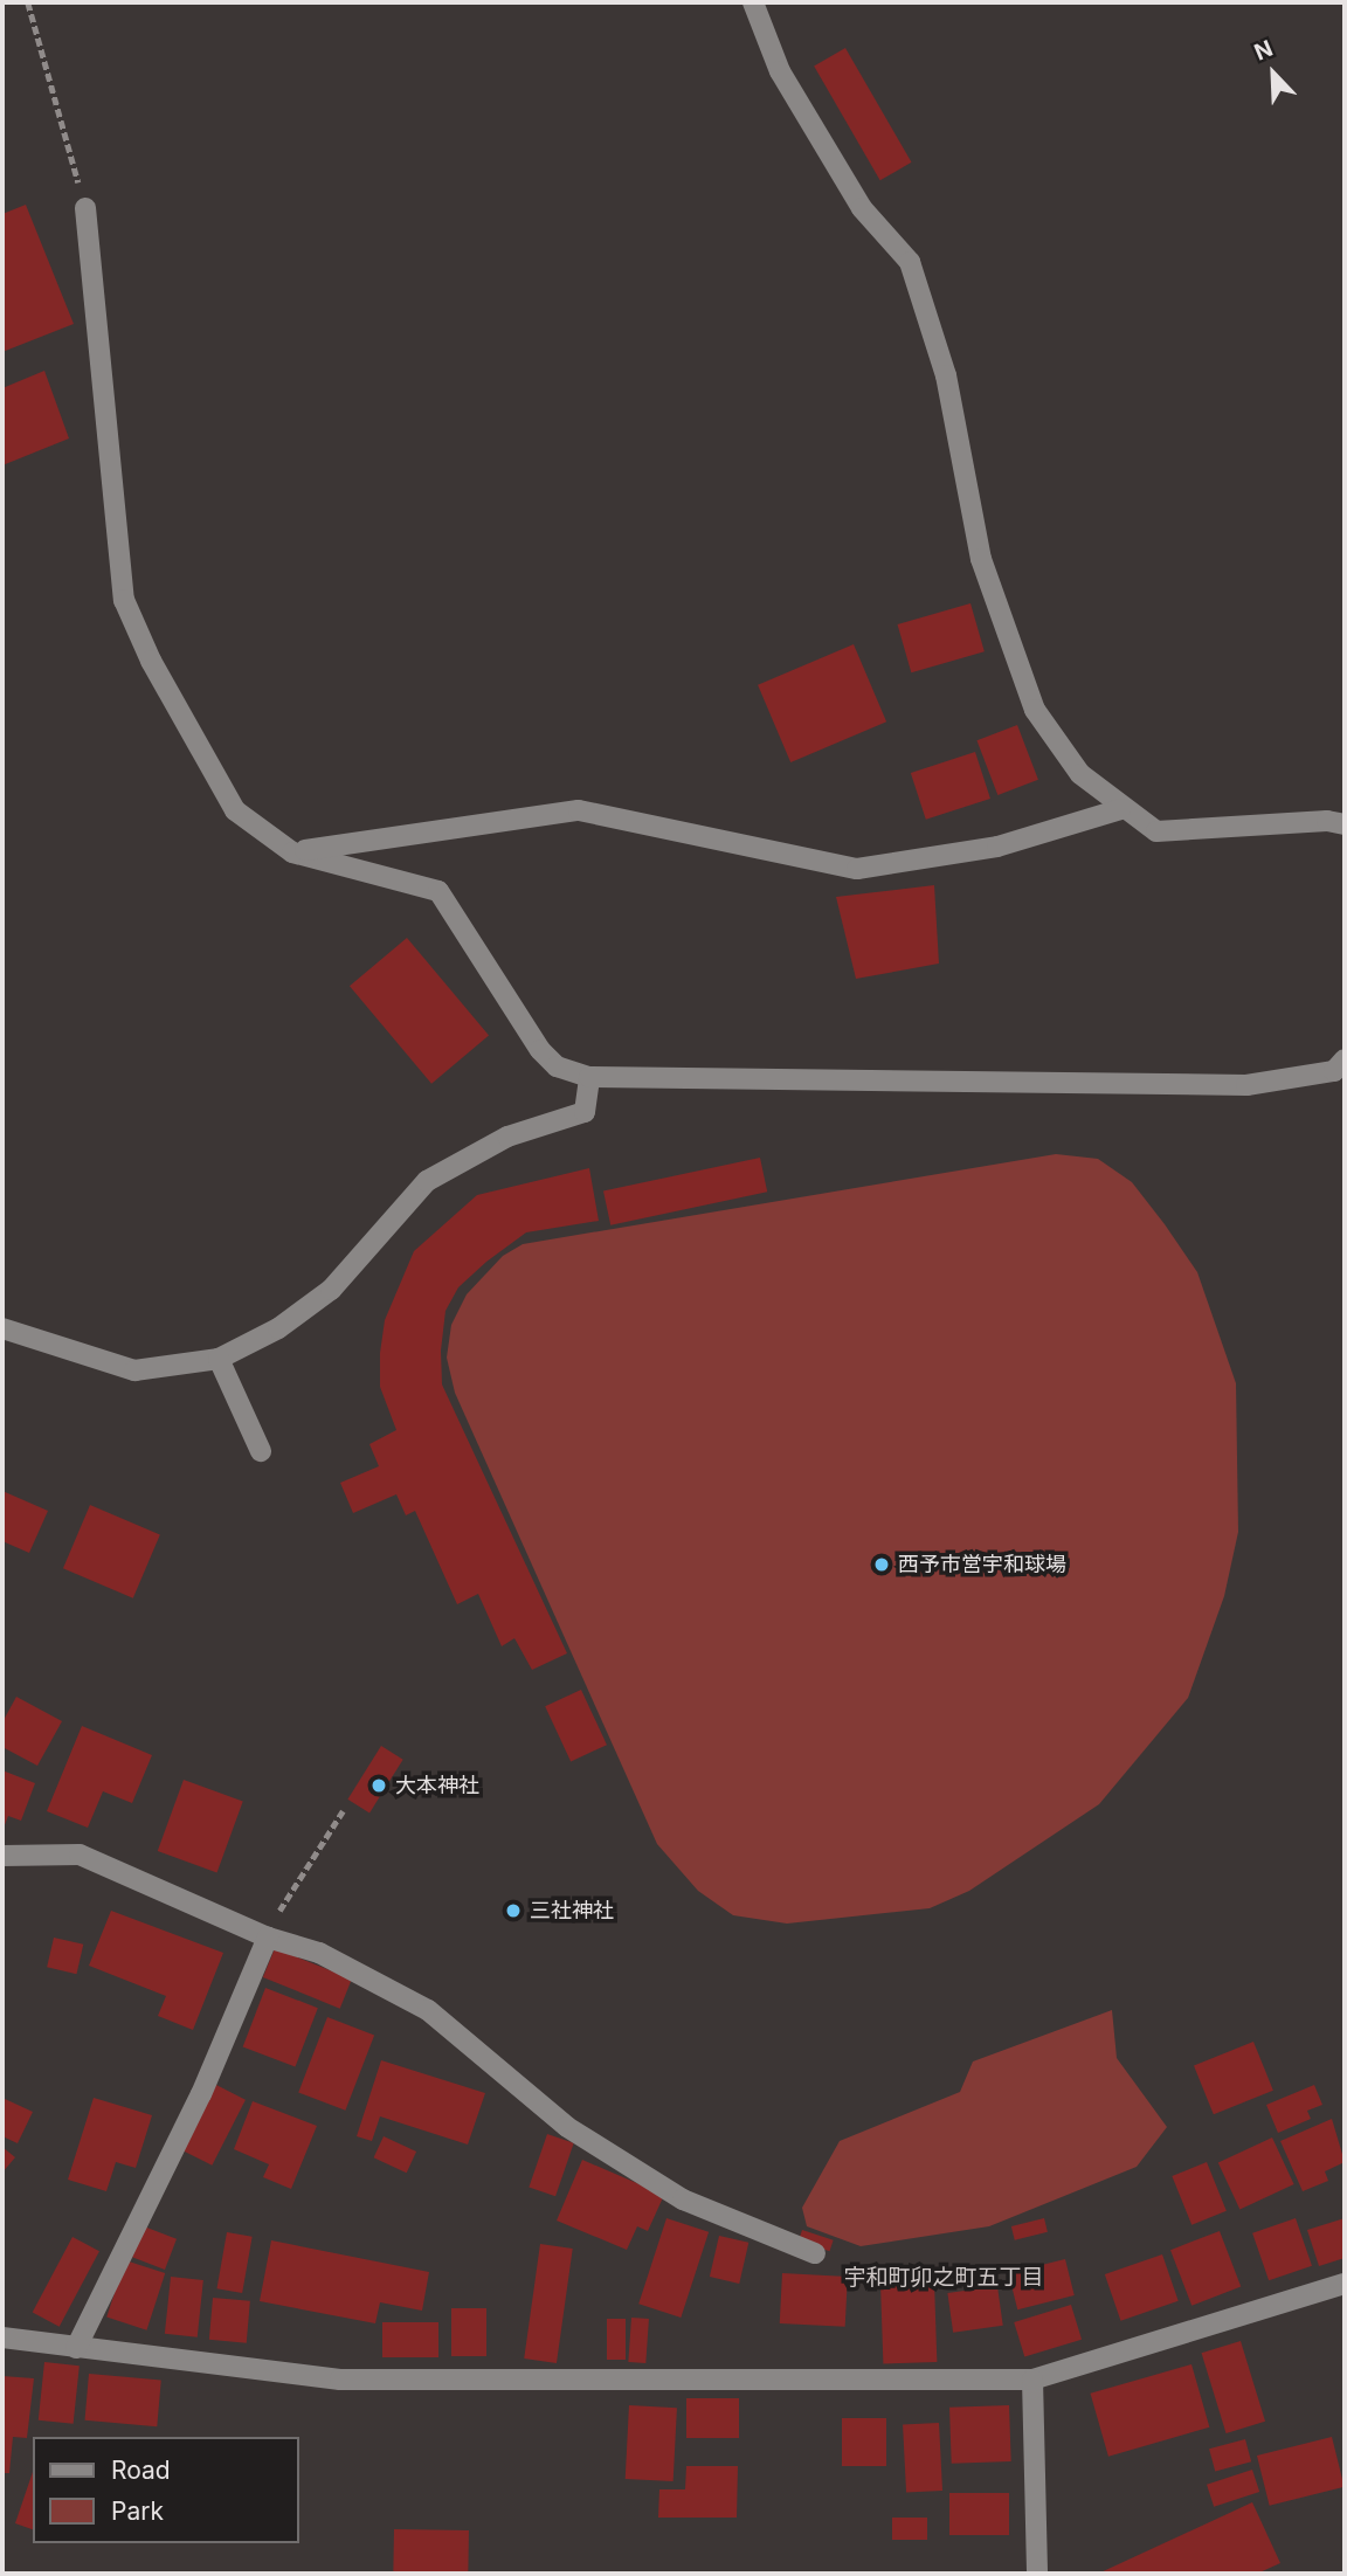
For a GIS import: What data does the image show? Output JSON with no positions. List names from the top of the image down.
{
  "districts": ["宇和町卯之町五丁目"],
  "places": ["西予市営宇和球場", "大本神社", "三社神社"],
  "legend": ["Road", "Park"],
  "north": "top left"
}
